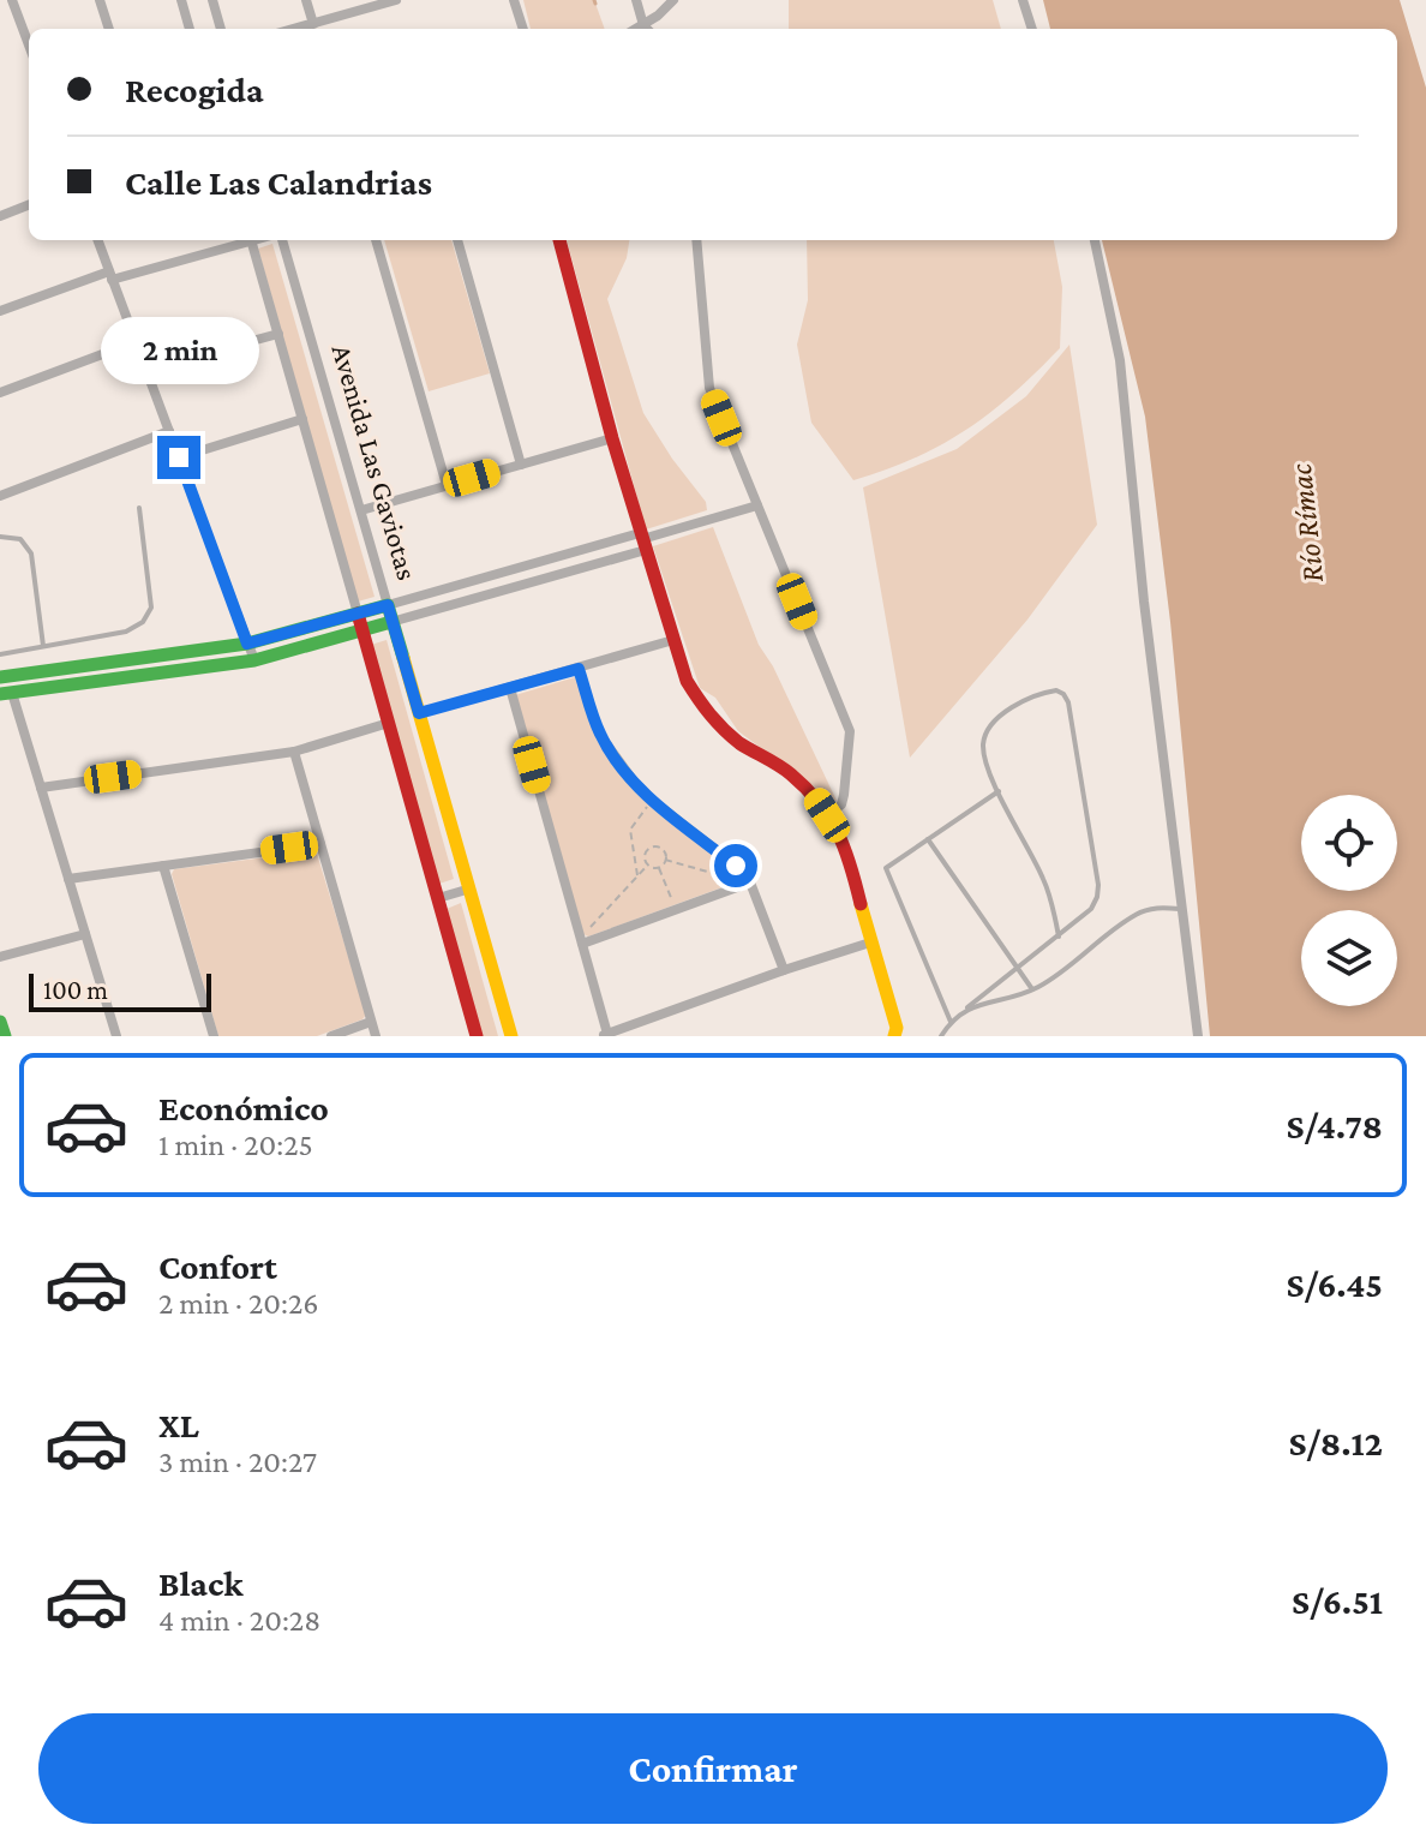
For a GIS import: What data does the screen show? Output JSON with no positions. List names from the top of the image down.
{
  "streets": {
    "street": ["Avenida Las Gaviotas"]
  },
  "water": ["Río Rímac"],
  "scale_bar": "100 m",
  "page": {
    "banner": ["Recogida", "Calle Las Calandrias"],
    "bubble": "2 min",
    "scale": "100 m",
    "list": [
      {
        "name": "Económico",
        "note": "1 min · 20:25",
        "value": "S/4.78"
      },
      {
        "name": "Confort",
        "note": "2 min · 20:26",
        "value": "S/6.45"
      },
      {
        "name": "XL",
        "note": "3 min · 20:27",
        "value": "S/8.12"
      },
      {
        "name": "Black",
        "note": "4 min · 20:28",
        "value": "S/6.51"
      }
    ],
    "buttons": "Confirmar"
  }
}
